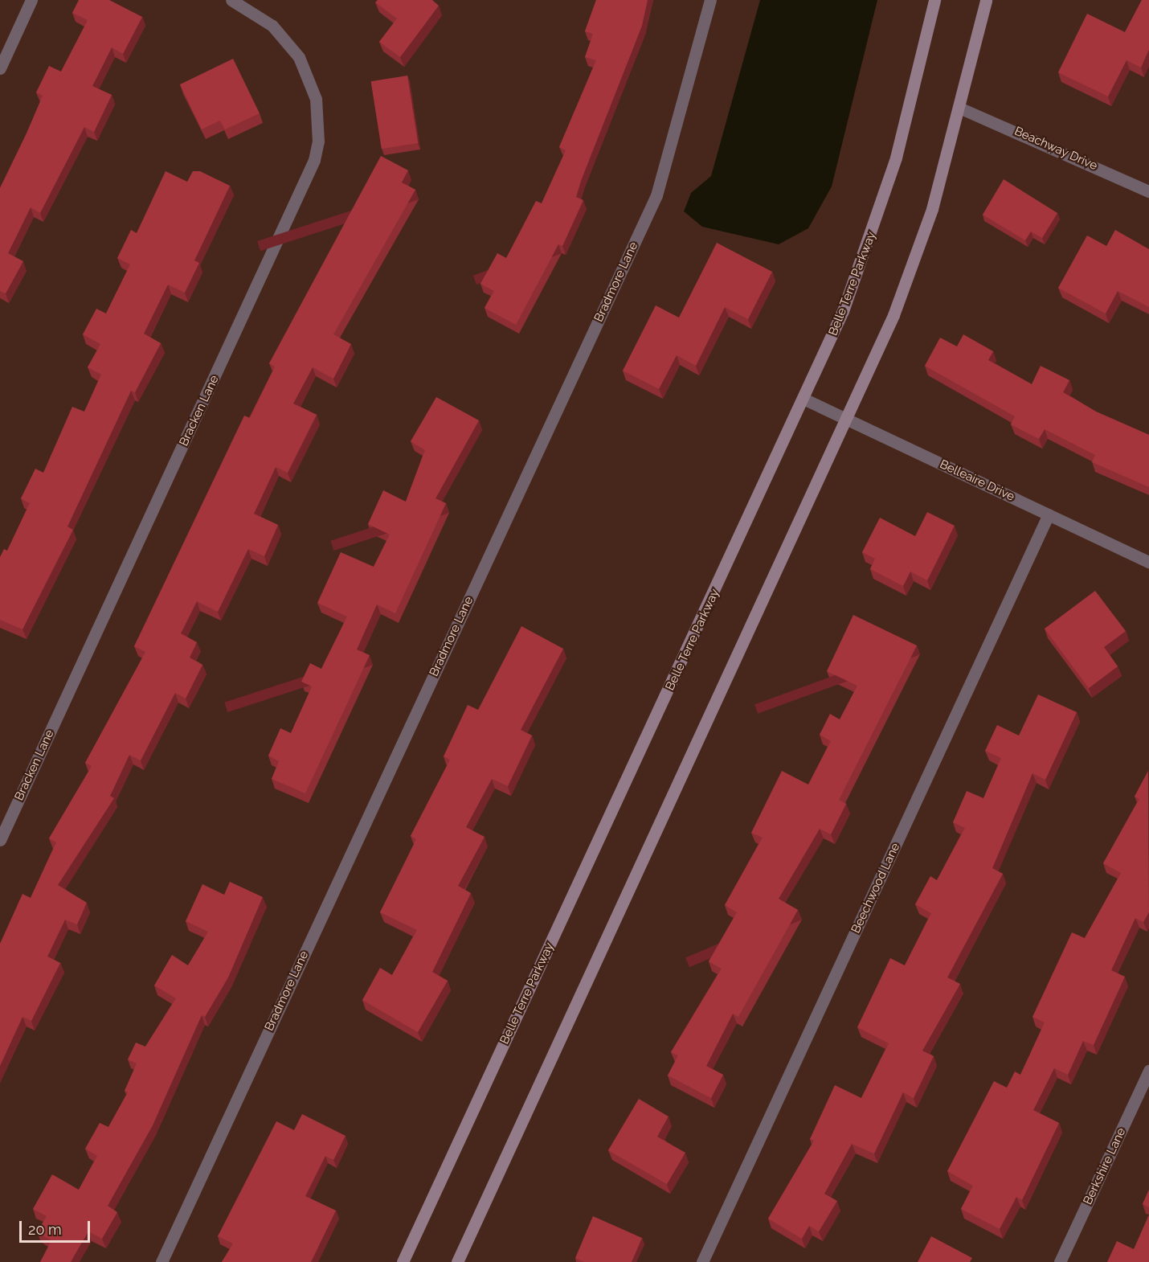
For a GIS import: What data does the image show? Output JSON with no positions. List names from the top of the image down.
{
  "streets": {
    "main road": ["Belle Terre Parkway"],
    "street": [
      "Beachway Drive",
      "Bradmore Lane",
      "Bracken Lane",
      "Belleaire Drive",
      "Beechwood Lane",
      "Berkshire Lane"
    ]
  },
  "crossings": [
    ["Belle Terre Parkway", "Belleaire Drive"],
    ["Belleaire Drive", "Beechwood Lane"]
  ],
  "scale_bar": "20 m"
}
